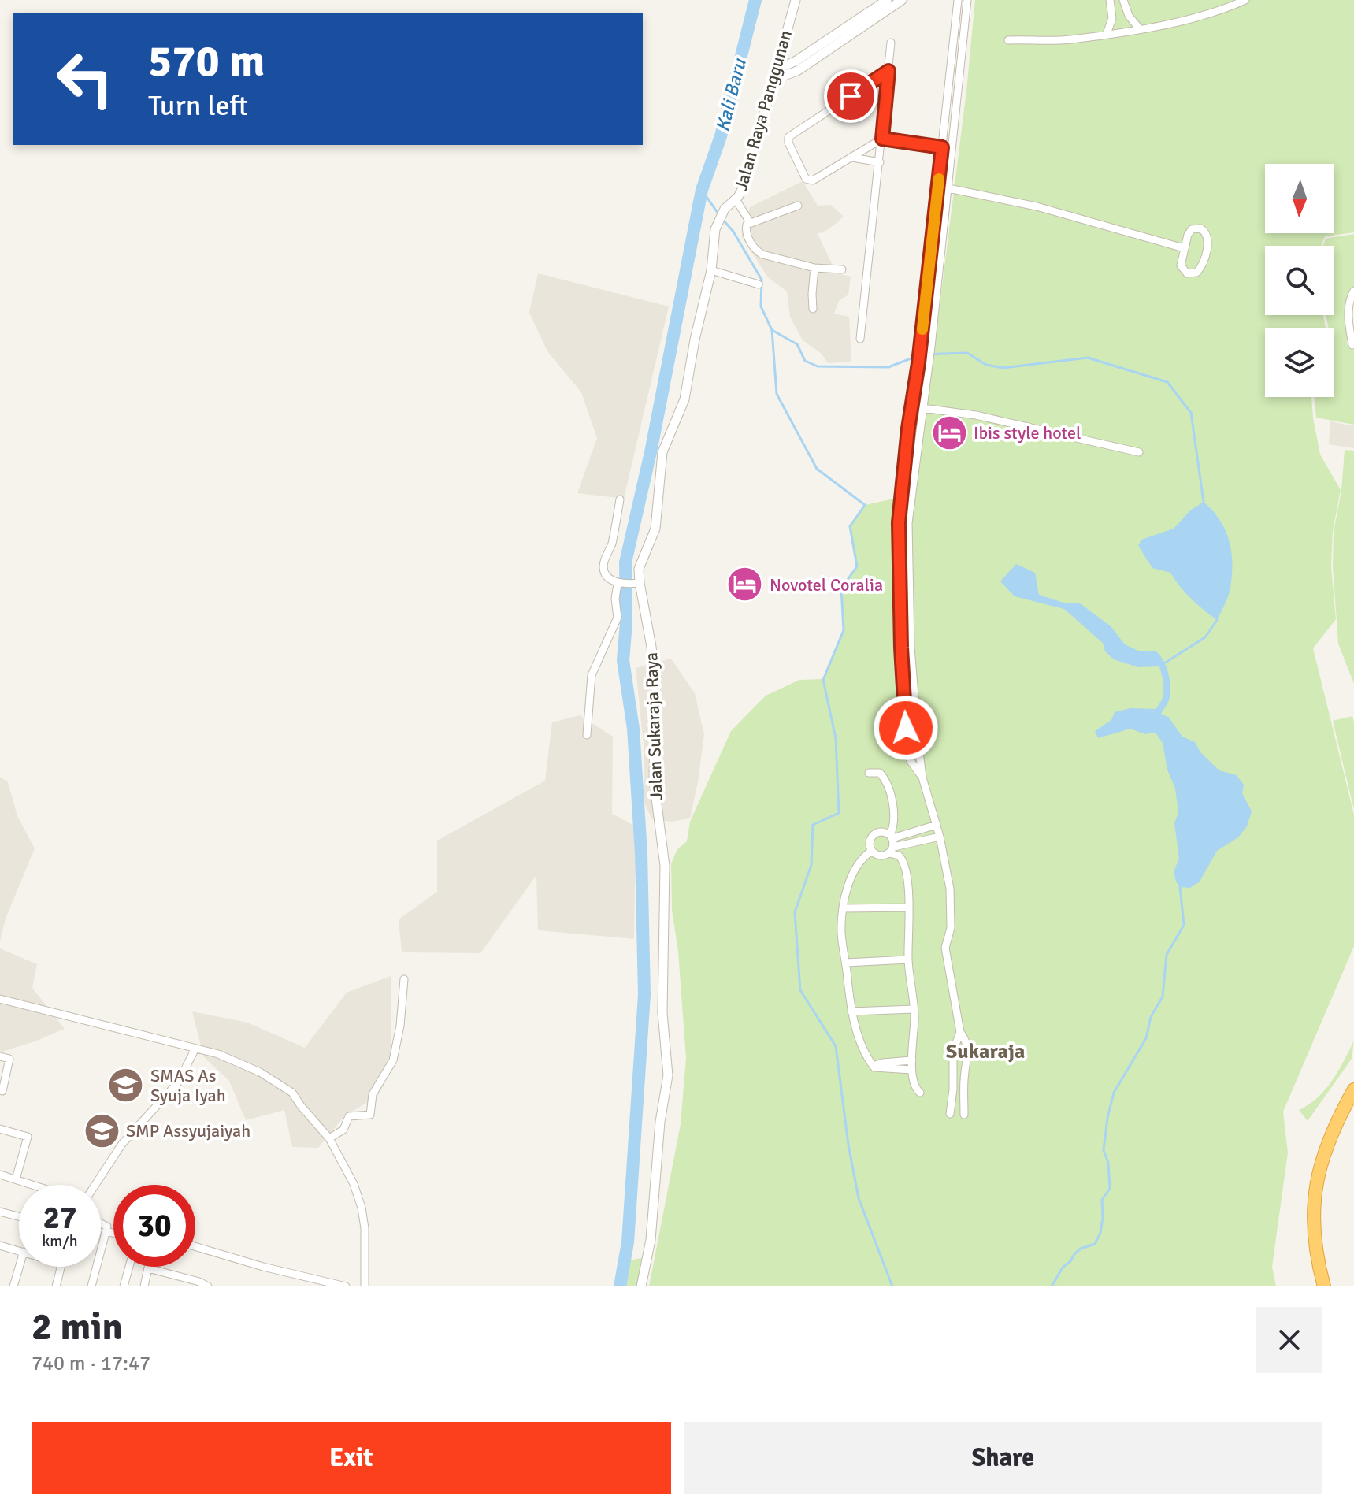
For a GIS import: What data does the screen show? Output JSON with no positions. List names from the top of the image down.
{
  "streets": {
    "street": ["Jalan Raya Panggunan", "Jalan Sukaraja Raya"]
  },
  "crossings": [
    ["Jalan Raya Panggunan", "Jalan Sukaraja Raya"]
  ],
  "districts": ["Sukaraja"],
  "water": ["Kali Baru"],
  "places": {
    "hotel": ["Ibis style hotel", "Novotel Coralia"],
    "school or university": ["SMAS As Syuja Iyah", "SMP Assyujaiyah"]
  },
  "north": "bottom",
  "page": {
    "turn": ["570 m", "Turn left"],
    "speed": "27 km/h",
    "limit": "30",
    "heading": ["2 min", "740 m · 17:47"],
    "buttons": ["Exit", "Share"]
  }
}
